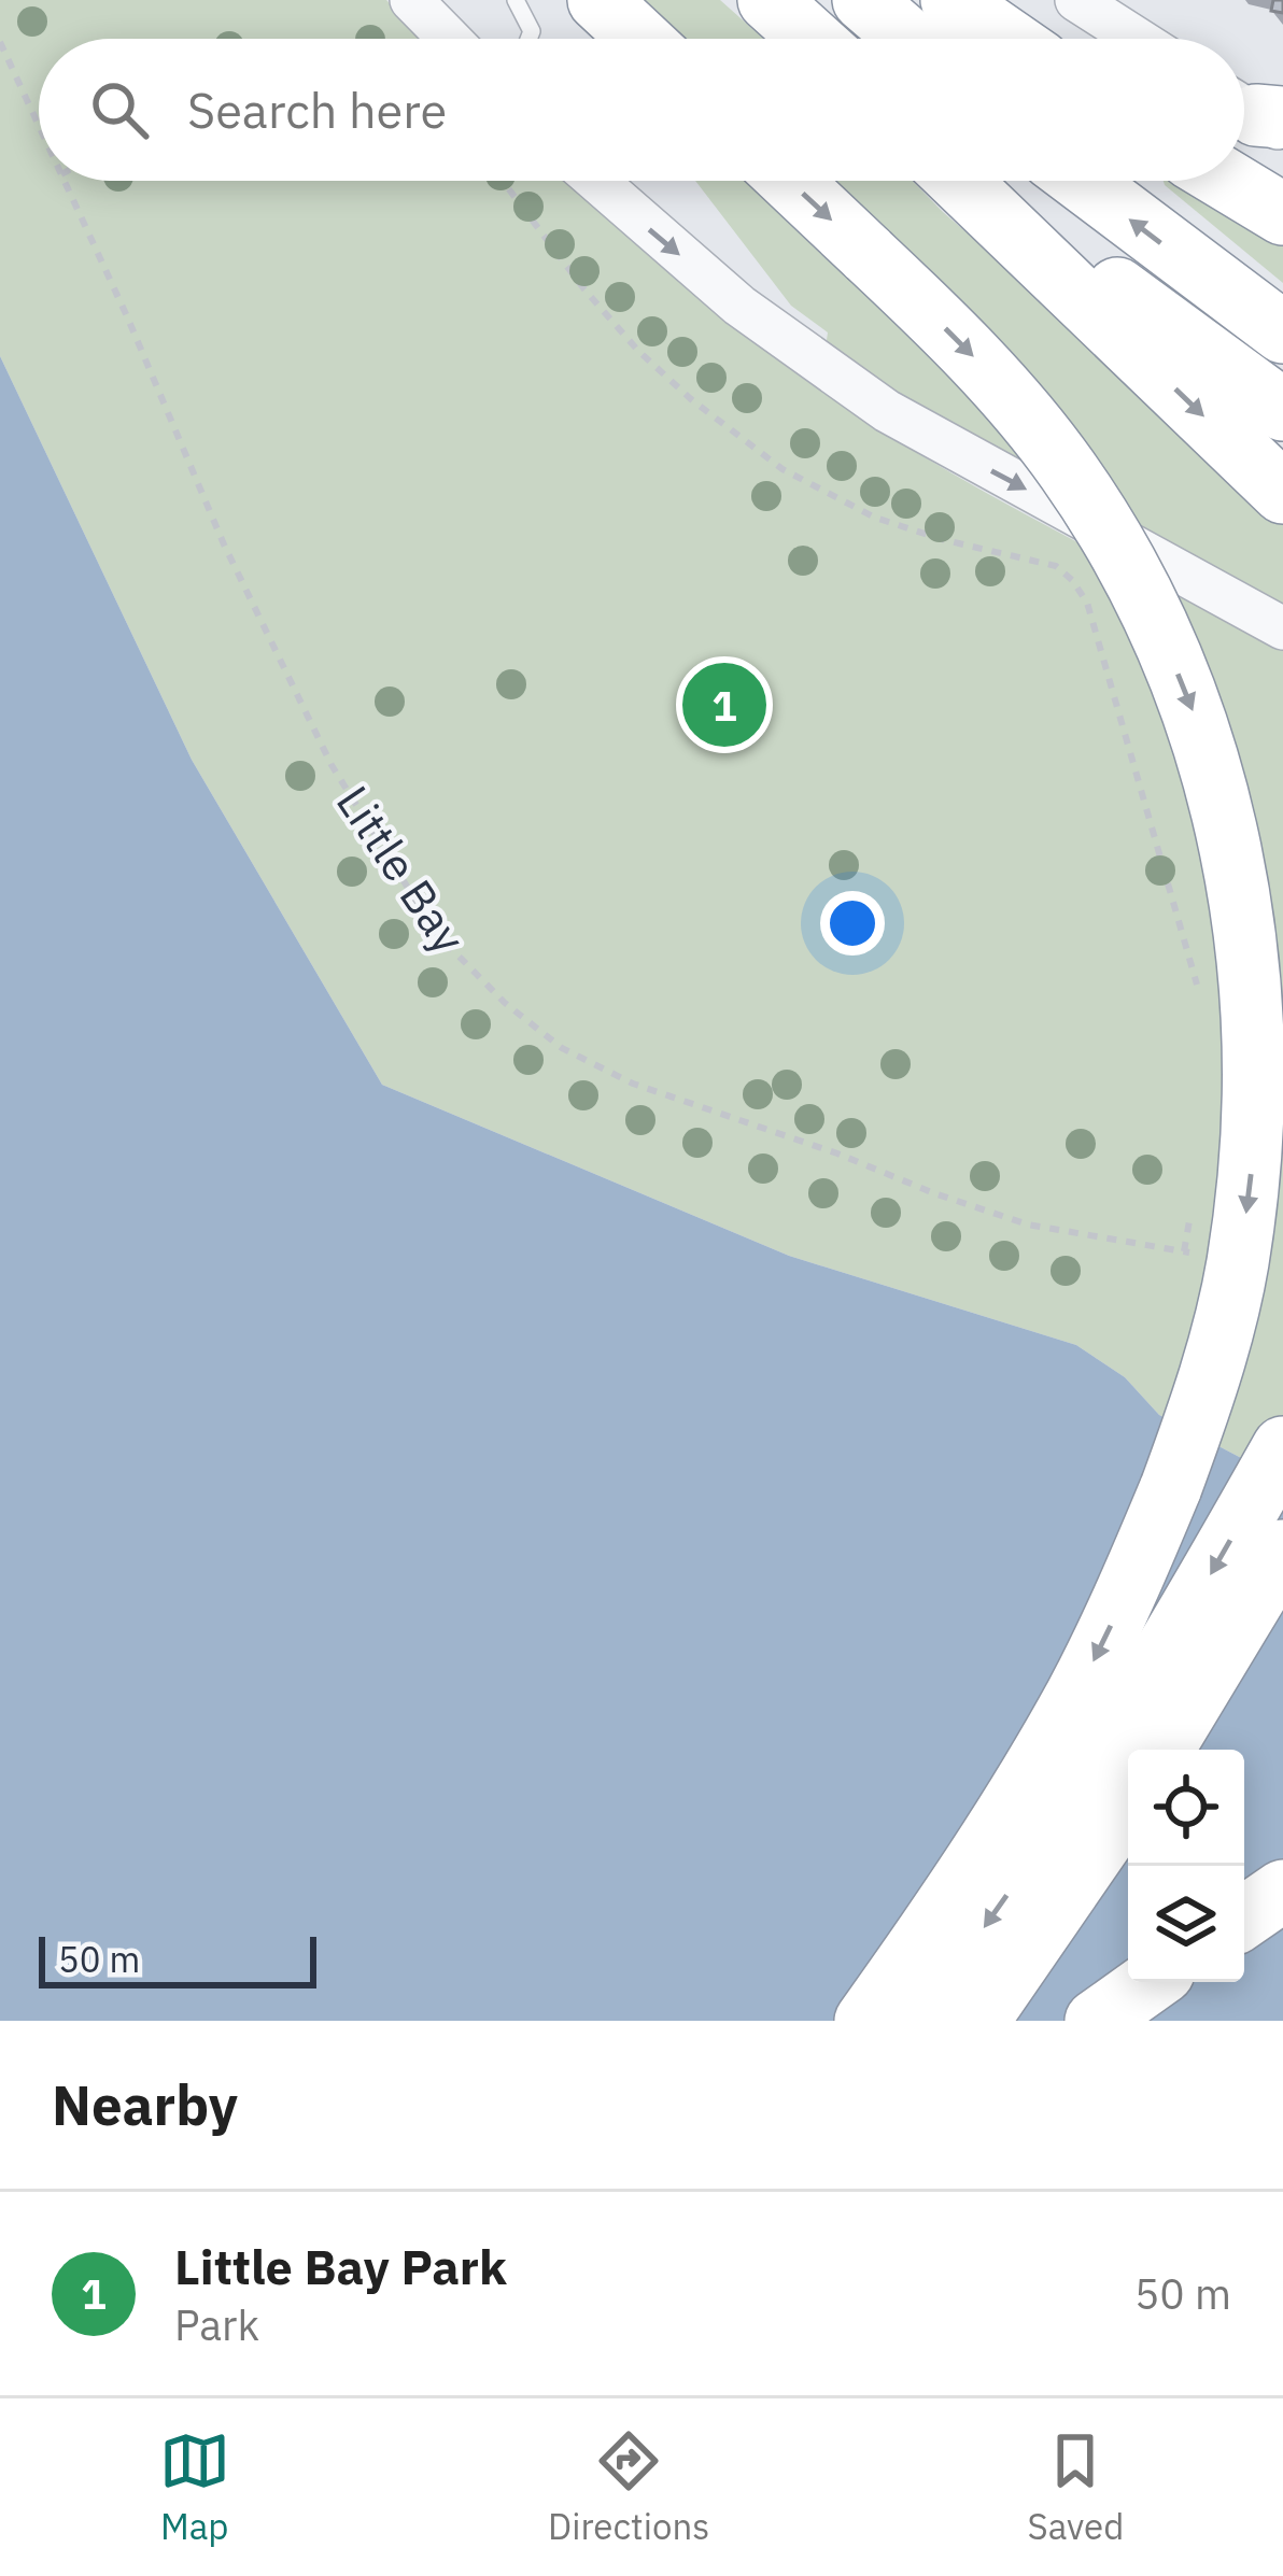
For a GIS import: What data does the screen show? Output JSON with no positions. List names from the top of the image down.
{
  "streets": {
    "path": ["Little Bay"]
  },
  "scale_bar": "50 m",
  "page": {
    "search": "Search here",
    "pins": "1",
    "scale": "50 m",
    "heading": "Nearby",
    "list": [
      {
        "mark": "1",
        "name": "Little Bay Park",
        "note": "Park",
        "value": "50 m"
      }
    ],
    "nav": ["Map", "Directions", "Saved"]
  }
}
